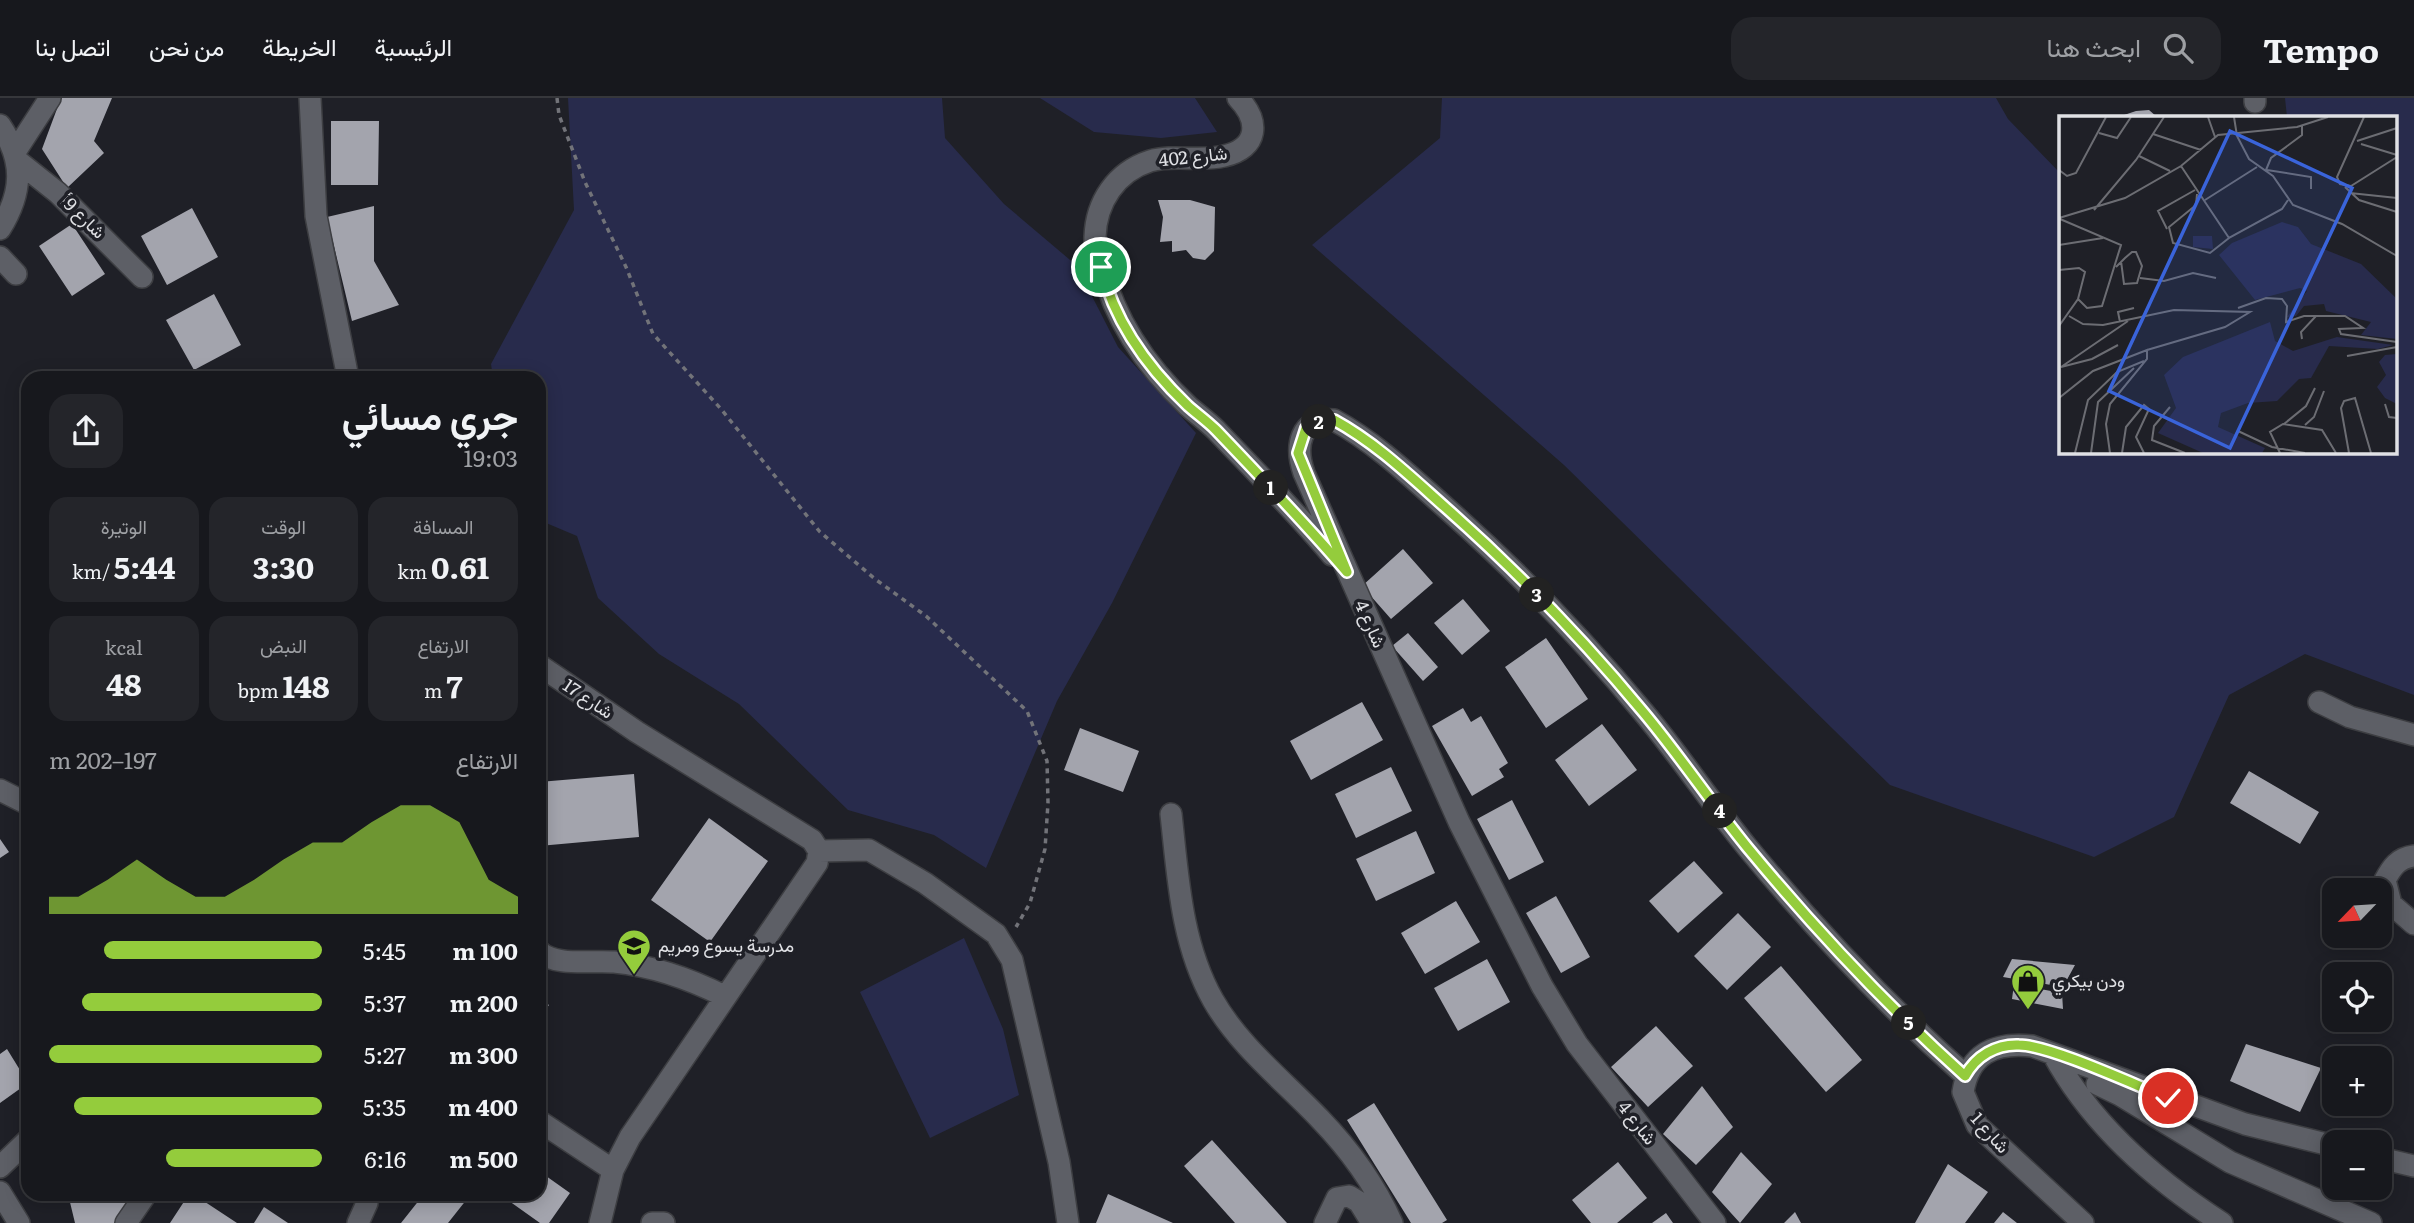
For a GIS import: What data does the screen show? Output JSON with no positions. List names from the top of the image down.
{
  "streets": {
    "street": [
      "شارع 402",
      "شارع 9أ",
      "شارع 4",
      "شارع 17",
      "شارع 1"
    ]
  },
  "crossings": [
    ["شارع 402", "شارع 4"],
    ["شارع 4", "شارع 1"]
  ],
  "places": {
    "school or university": ["مدرسة يسوع ومريم"],
    "shop": ["ودن بيكري"]
  },
  "north": "bottom left",
  "page": {
    "header": "Tempo",
    "search": "ابحث هنا",
    "nav": [
      "الرئيسية",
      "الخريطة",
      "من نحن",
      "اتصل بنا"
    ],
    "heading": ["جري مسائي", "19:03"],
    "pins": [
      "2",
      "1",
      "3",
      "4",
      "5"
    ],
    "stats": [
      ["المسافة", "0.61 km"],
      ["الوقت", "3:30"],
      ["الوتيرة", "5:44 /km"],
      ["الارتفاع", "7 m"],
      ["النبض", "148 bpm"],
      ["kcal", "48"]
    ],
    "chart": ["الارتفاع", "197–202 m"],
    "map_buttons": ["+", "−"],
    "list": [
      {
        "name": "100 m",
        "note": "5:45"
      },
      {
        "name": "200 m",
        "note": "5:37"
      },
      {
        "name": "300 m",
        "note": "5:27"
      },
      {
        "name": "400 m",
        "note": "5:35"
      },
      {
        "name": "500 m",
        "note": "6:16"
      }
    ]
  }
}
